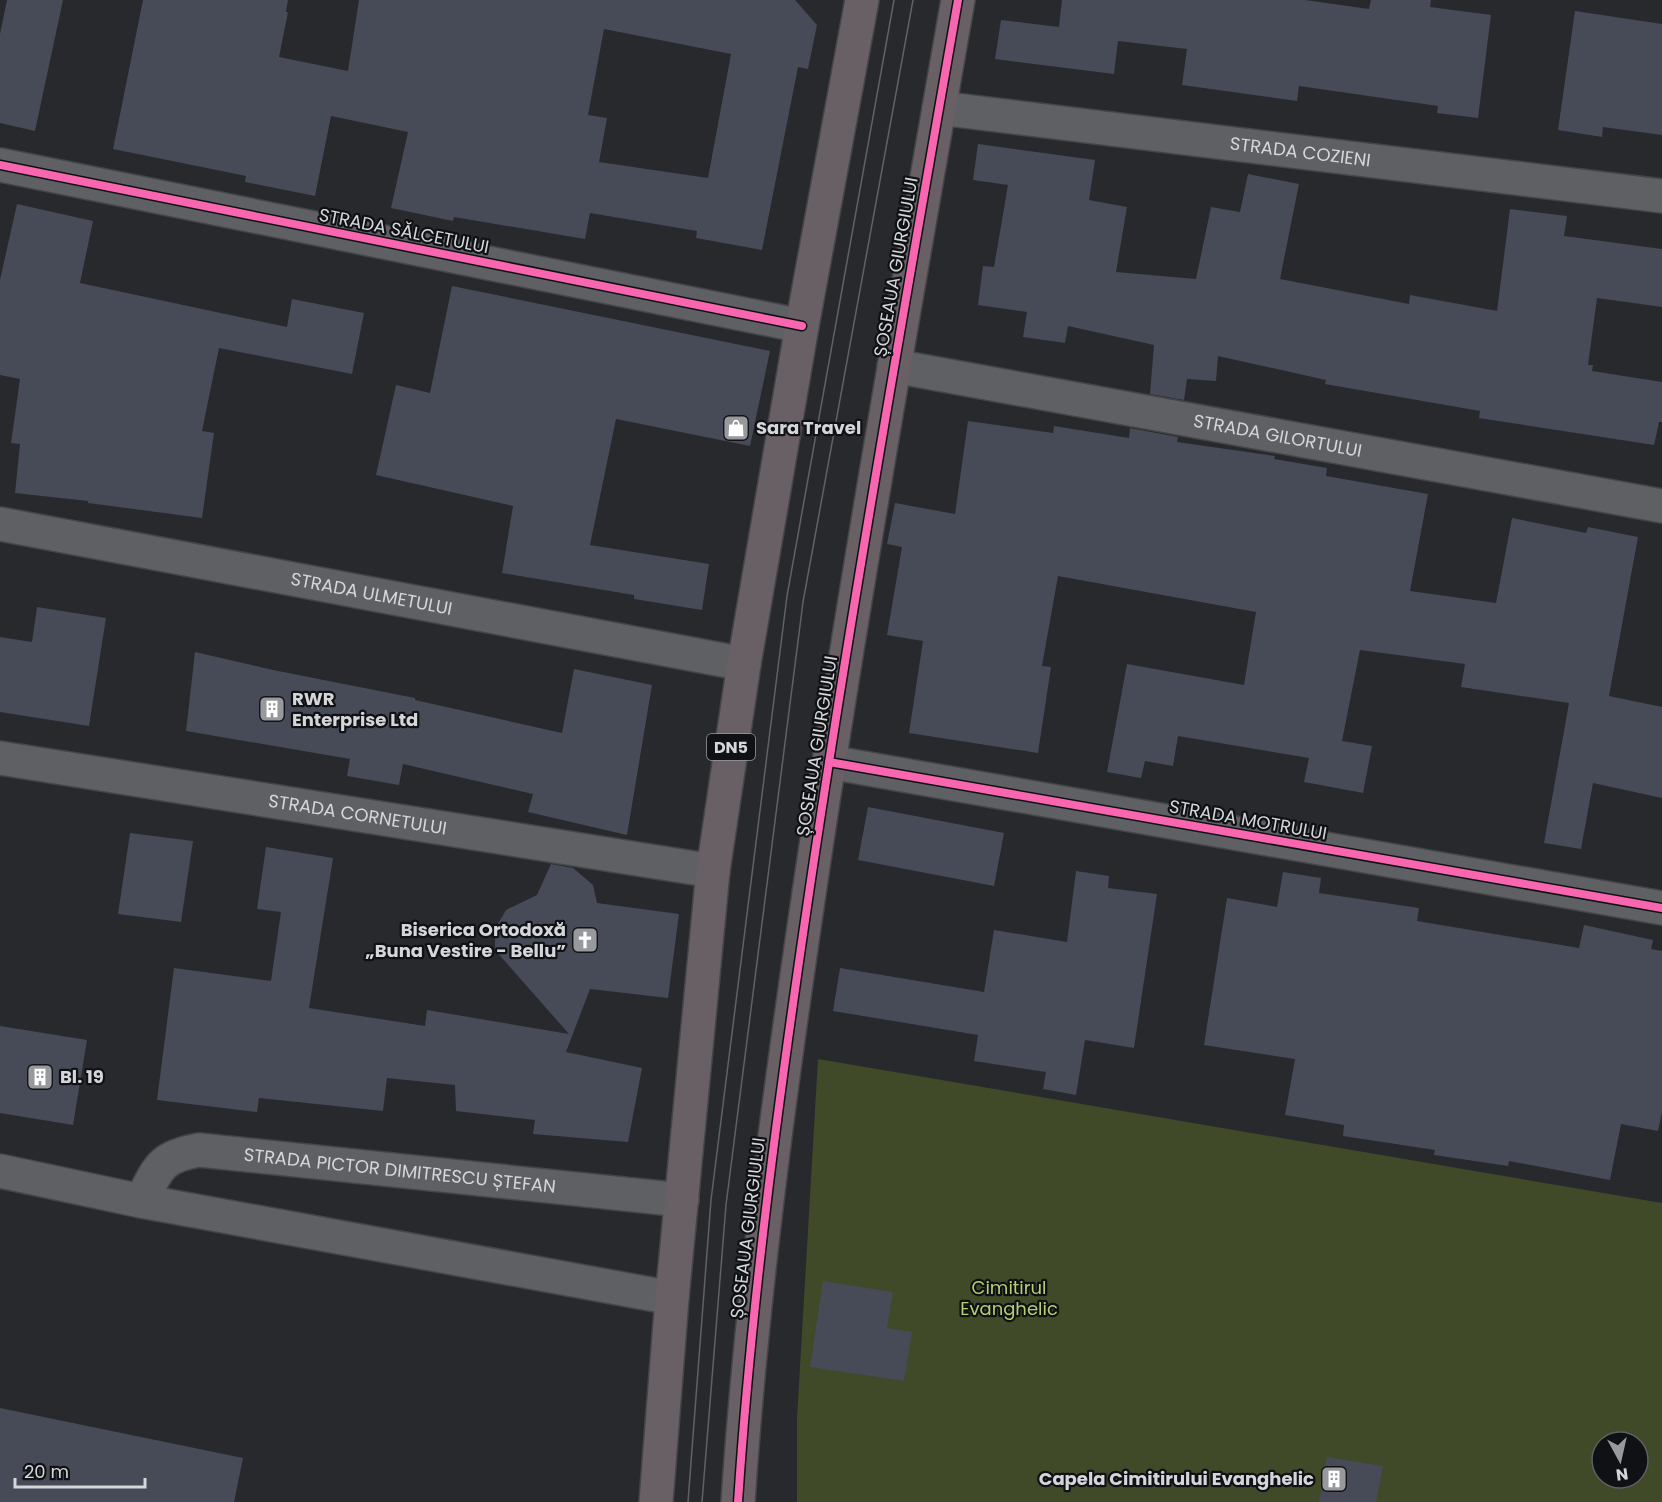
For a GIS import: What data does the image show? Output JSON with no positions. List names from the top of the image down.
{
  "streets": {
    "main road": ["ȘOSEAUA GIURGIULUI", "DN5"],
    "street": [
      "STRADA COZIENI",
      "STRADA SĂLCETULUI",
      "STRADA GILORTULUI",
      "STRADA ULMETULUI",
      "STRADA CORNETULUI",
      "STRADA MOTRULUI",
      "STRADA PICTOR DIMITRESCU ȘTEFAN"
    ]
  },
  "crossings": [
    ["STRADA COZIENI", "ȘOSEAUA GIURGIULUI"],
    ["STRADA SĂLCETULUI", "DN5"],
    ["ȘOSEAUA GIURGIULUI", "STRADA GILORTULUI"],
    ["ȘOSEAUA GIURGIULUI", "STRADA MOTRULUI"],
    ["STRADA ULMETULUI", "DN5"],
    ["DN5", "STRADA CORNETULUI"],
    ["DN5", "STRADA PICTOR DIMITRESCU ȘTEFAN"]
  ],
  "parks": ["Cimitirul Evanghelic"],
  "places": {
    "shop": ["Sara Travel"],
    "building": ["RWR Enterprise Ltd", "Bl. 19", "Capela Cimitirului Evanghelic"],
    "church": ["Biserica Ortodoxă „Buna Vestire - Bellu”"]
  },
  "scale_bar": "20 m",
  "north": "bottom"
}
